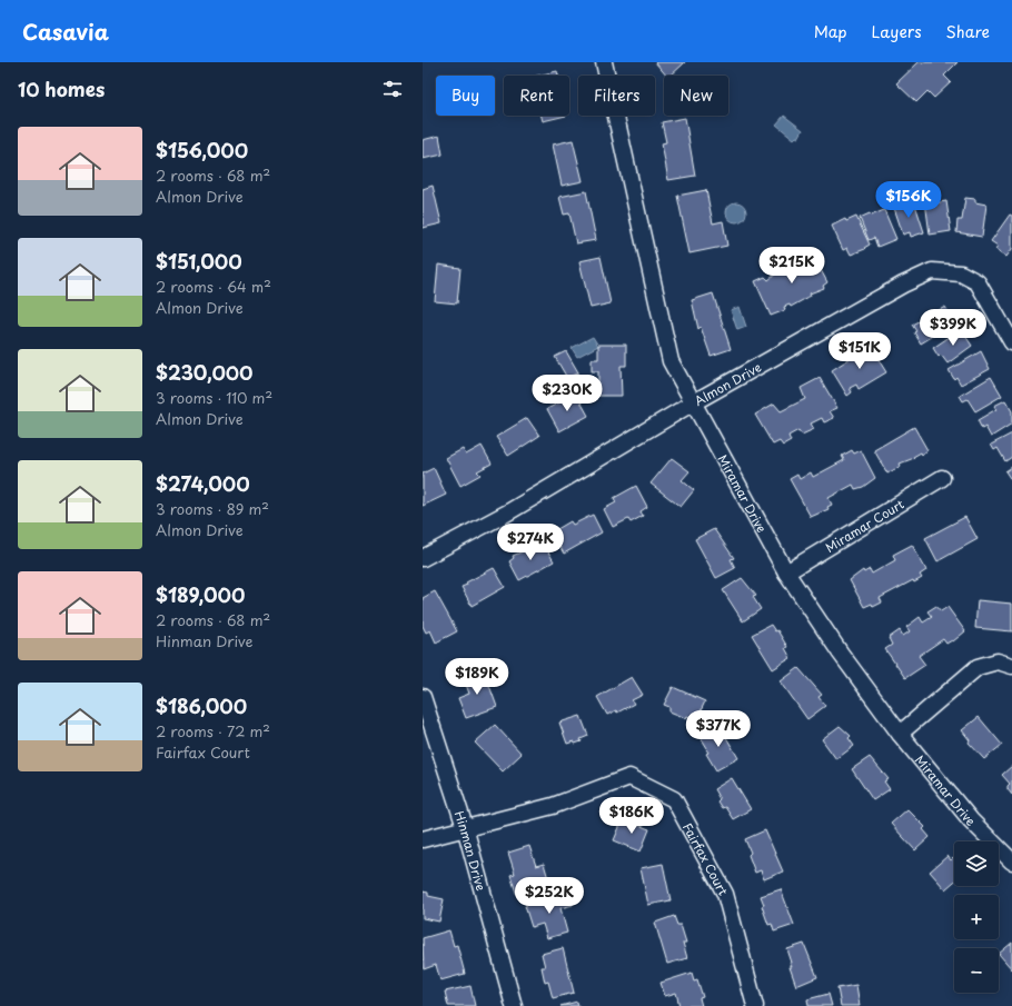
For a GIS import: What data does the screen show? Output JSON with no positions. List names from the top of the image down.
{
  "streets": {
    "street": [
      "Almon Drive",
      "Miramar Drive",
      "Miramar Court",
      "Hinman Drive",
      "Fairfax Court"
    ]
  },
  "crossings": [
    ["Almon Drive", "Miramar Drive"],
    ["Miramar Drive", "Miramar Court"],
    ["Hinman Drive", "Fairfax Court"]
  ],
  "page": {
    "header": "Casavia",
    "nav": ["Map", "Layers", "Share"],
    "heading": "10 homes",
    "chip": [
      "Buy",
      "Rent",
      "Filters",
      "New"
    ],
    "list": [
      {
        "name": "$156,000",
        "note": "2 rooms · 68 m² · Almon Drive"
      },
      {
        "name": "$151,000",
        "note": "2 rooms · 64 m² · Almon Drive"
      },
      {
        "name": "$230,000",
        "note": "3 rooms · 110 m² · Almon Drive"
      },
      {
        "name": "$274,000",
        "note": "3 rooms · 89 m² · Almon Drive"
      },
      {
        "name": "$189,000",
        "note": "2 rooms · 68 m² · Hinman Drive"
      },
      {
        "name": "$186,000",
        "note": "2 rooms · 72 m² · Fairfax Court"
      }
    ],
    "price": [
      "$156K",
      "$215K",
      "$399K",
      "$151K",
      "$230K",
      "$274K",
      "$189K",
      "$377K",
      "$186K",
      "$252K"
    ],
    "map_buttons": ["+", "−"]
  }
}
